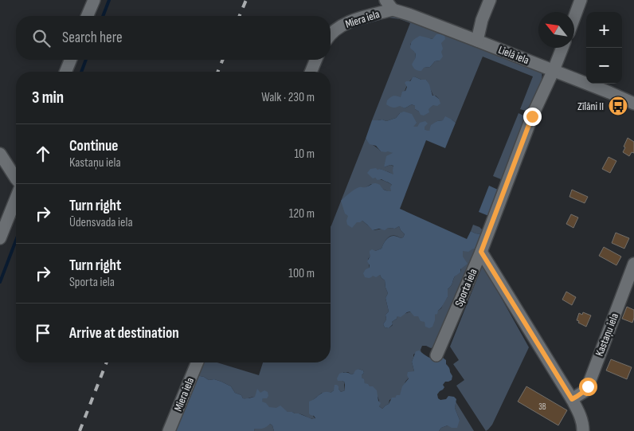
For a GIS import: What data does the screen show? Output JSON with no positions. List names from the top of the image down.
{
  "streets": {
    "street": [
      "Miera iela",
      "Lielā iela",
      "Sporta iela",
      "Kastaņu iela"
    ]
  },
  "crossings": [
    ["Miera iela", "Lielā iela"],
    ["Lielā iela", "Sporta iela"]
  ],
  "places": {
    "bus stop": ["Zīlāni II"]
  },
  "house_numbers": ["3B"],
  "north": "top left",
  "page": {
    "map_buttons": ["+", "−"],
    "search": "Search here",
    "heading": ["3 min", "Walk · 230 m"],
    "list": [
      ["Continue", "Kastaņu iela", "10 m"],
      ["Turn right", "Ūdensvada iela", "120 m"],
      ["Turn right", "Sporta iela", "100 m"],
      "Arrive at destination"
    ]
  }
}
